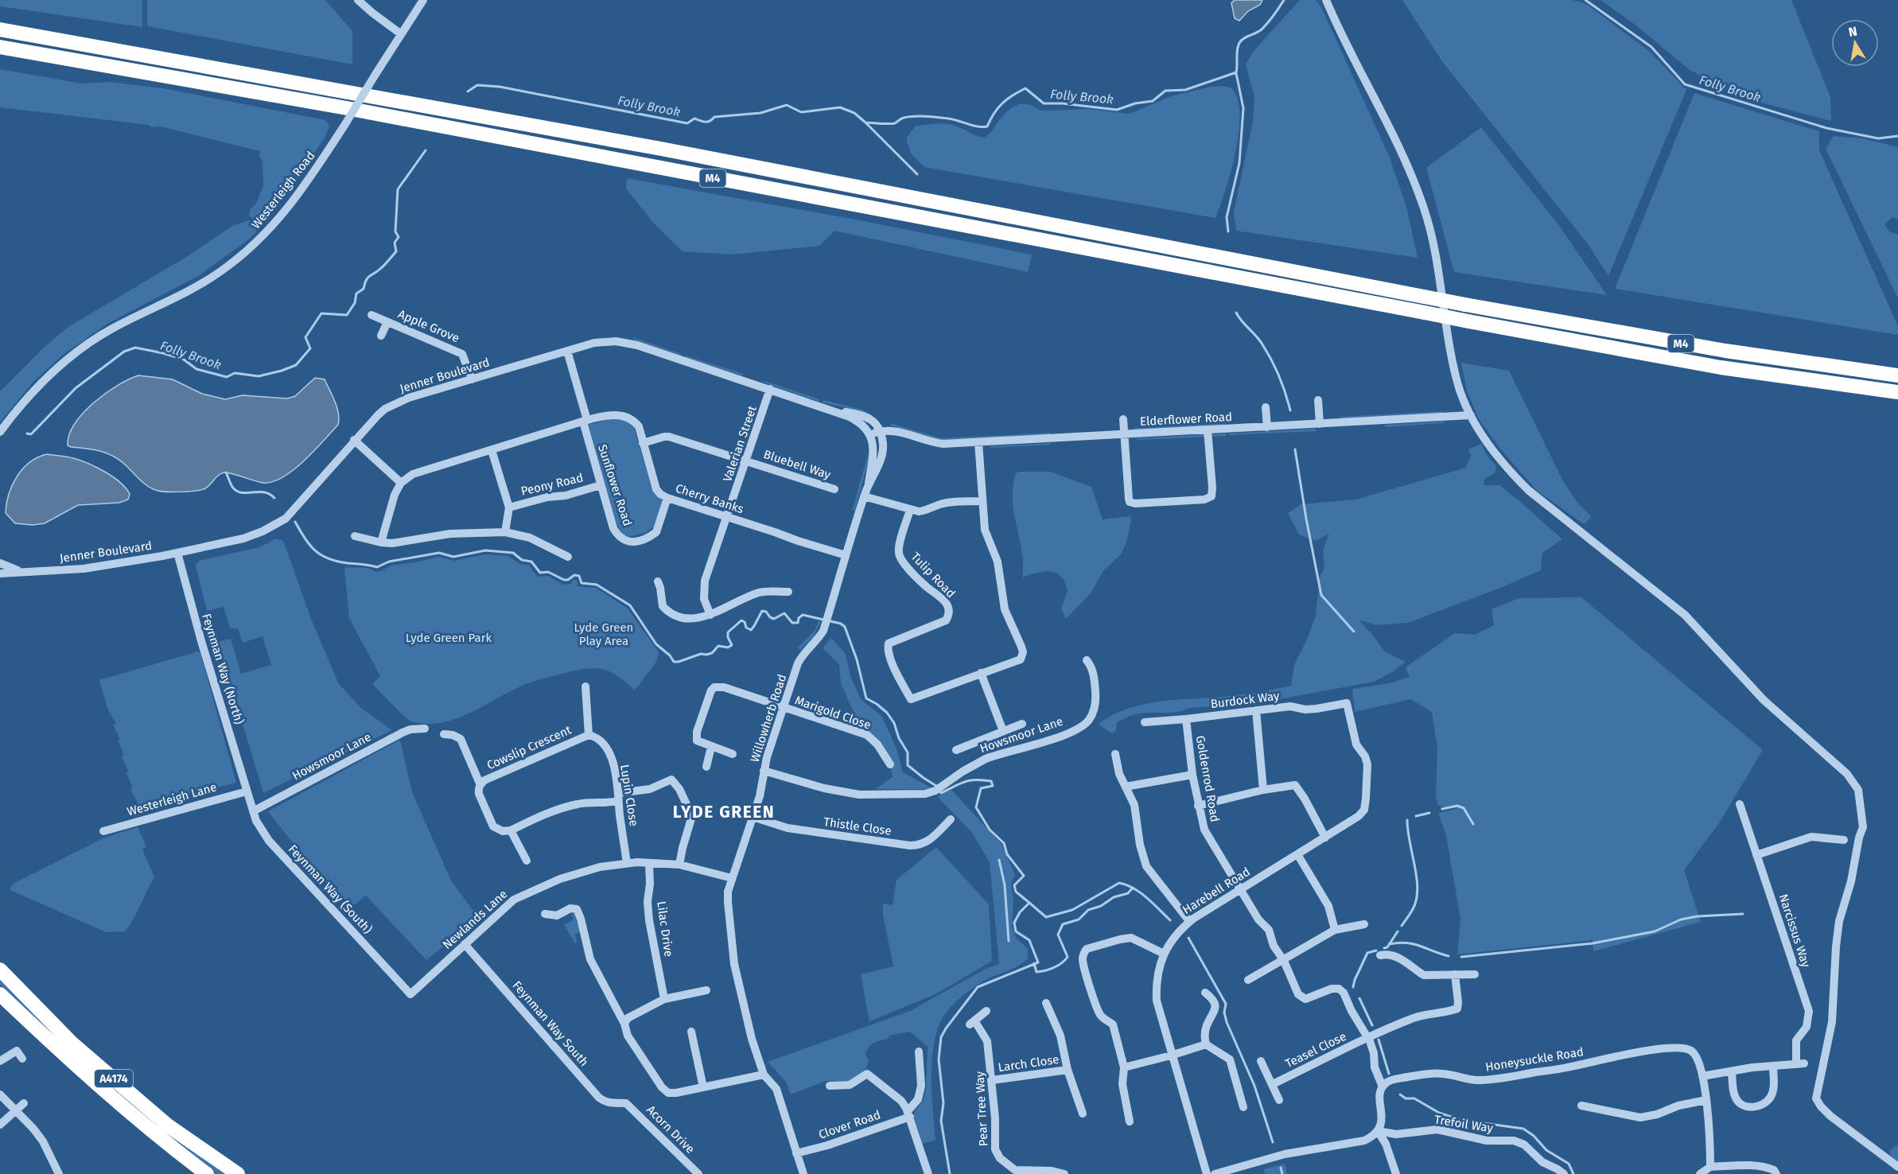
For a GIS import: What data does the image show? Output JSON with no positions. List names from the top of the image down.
{
  "streets": {
    "highway": ["M4", "A4174"],
    "street": [
      "Westerleigh Road",
      "Apple Grove",
      "Jenner Boulevard",
      "Elderflower Road",
      "Valerian Street",
      "Bluebell Way",
      "Peony Road",
      "Sunflower Road",
      "Cherry Banks",
      "Tulip Road",
      "Feynman Way (North)",
      "Burdock Way",
      "Marigold Close",
      "Willowherb Road",
      "Howsmoor Lane",
      "Cowslip Crescent",
      "Goldenrod Road",
      "Lupin Close",
      "Westerleigh Lane",
      "Thistle Close",
      "Feynman Way (South)",
      "Harebell Road",
      "Newlands Lane",
      "Lilac Drive",
      "Narcissus Way",
      "Feynman Way South",
      "Teasel Close",
      "Honeysuckle Road",
      "Larch Close",
      "Pear Tree Way",
      "Trefoil Way",
      "Clover Road",
      "Acorn Drive"
    ]
  },
  "crossings": [
    ["Apple Grove", "Jenner Boulevard"],
    ["Jenner Boulevard", "Elderflower Road"],
    ["Jenner Boulevard", "Valerian Street"],
    ["Jenner Boulevard", "Feynman Way (North)"],
    ["Jenner Boulevard", "Willowherb Road"],
    ["Valerian Street", "Bluebell Way"],
    ["Valerian Street", "Cherry Banks"],
    ["Bluebell Way", "Cherry Banks"],
    ["Peony Road", "Sunflower Road"],
    ["Sunflower Road", "Cherry Banks"],
    ["Cherry Banks", "Willowherb Road"],
    ["Feynman Way (North)", "Westerleigh Lane"],
    ["Feynman Way (North)", "Feynman Way (South)"],
    ["Burdock Way", "Goldenrod Road"],
    ["Burdock Way", "Harebell Road"],
    ["Marigold Close", "Willowherb Road"],
    ["Willowherb Road", "Howsmoor Lane"],
    ["Willowherb Road", "Thistle Close"],
    ["Willowherb Road", "Newlands Lane"],
    ["Willowherb Road", "Clover Road"],
    ["Howsmoor Lane", "Feynman Way (South)"],
    ["Cowslip Crescent", "Lupin Close"],
    ["Goldenrod Road", "Harebell Road"],
    ["Goldenrod Road", "Teasel Close"],
    ["Lupin Close", "Newlands Lane"],
    ["Westerleigh Lane", "Feynman Way (South)"],
    ["Feynman Way (South)", "Newlands Lane"],
    ["Newlands Lane", "Lilac Drive"],
    ["Newlands Lane", "Feynman Way South"],
    ["Feynman Way South", "Acorn Drive"],
    ["Larch Close", "Pear Tree Way"]
  ],
  "districts": ["LYDE GREEN"],
  "water": ["Folly Brook"],
  "parks": ["Lyde Green Play Area", "Lyde Green Park"],
  "north": "top"
}
